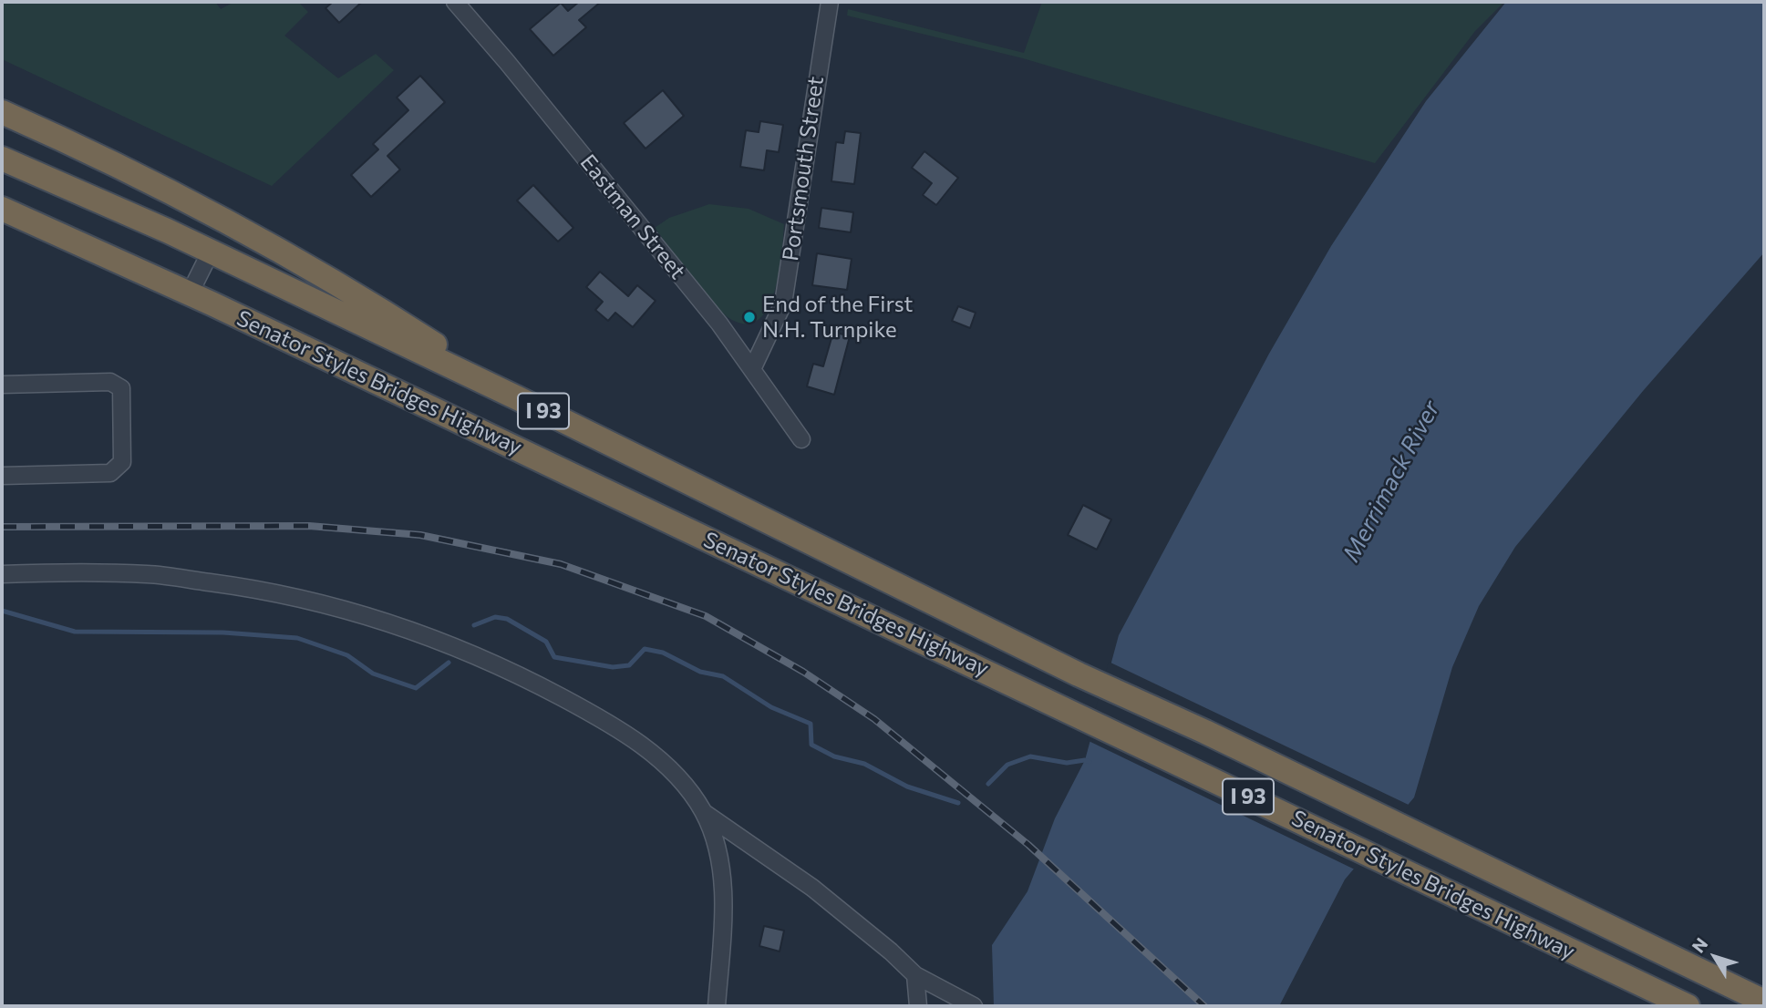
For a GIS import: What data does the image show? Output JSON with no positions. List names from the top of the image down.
{
  "streets": {
    "highway": ["Senator Styles Bridges Highway", "I 93"],
    "street": ["Portsmouth Street", "Eastman Street"]
  },
  "crossings": [
    ["Portsmouth Street", "Eastman Street"]
  ],
  "water": ["Merrimack River"],
  "places": ["End of the First N.H. Turnpike"],
  "north": "top left"
}
